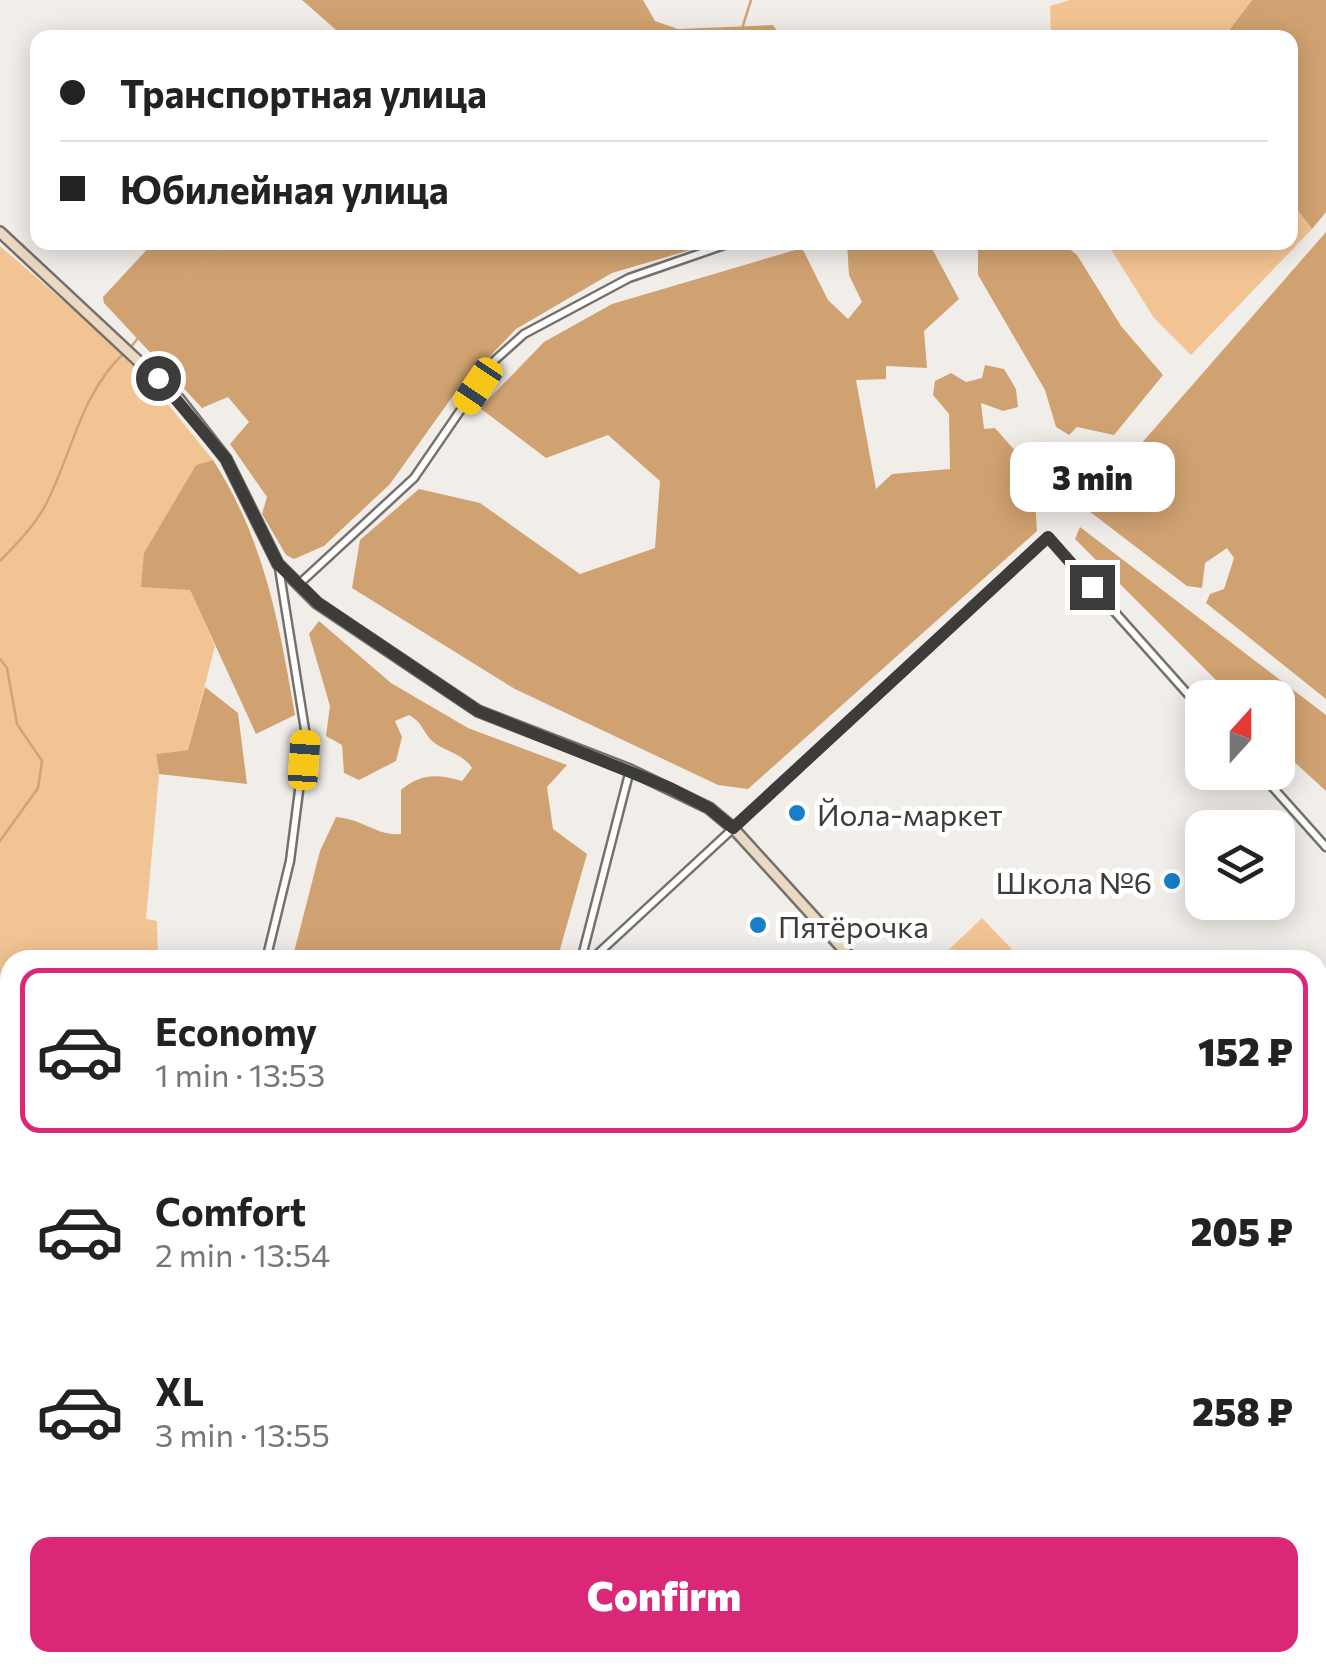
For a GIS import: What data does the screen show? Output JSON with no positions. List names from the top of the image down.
{
  "places": ["Йола-маркет", "Школа №6", "Пятёрочка"],
  "north": "top",
  "page": {
    "banner": ["Транспортная улица", "Юбилейная улица"],
    "bubble": "3 min",
    "list": [
      {
        "name": "Economy",
        "note": "1 min · 13:53",
        "value": "152 ₽"
      },
      {
        "name": "Comfort",
        "note": "2 min · 13:54",
        "value": "205 ₽"
      },
      {
        "name": "XL",
        "note": "3 min · 13:55",
        "value": "258 ₽"
      }
    ],
    "buttons": "Confirm"
  }
}
